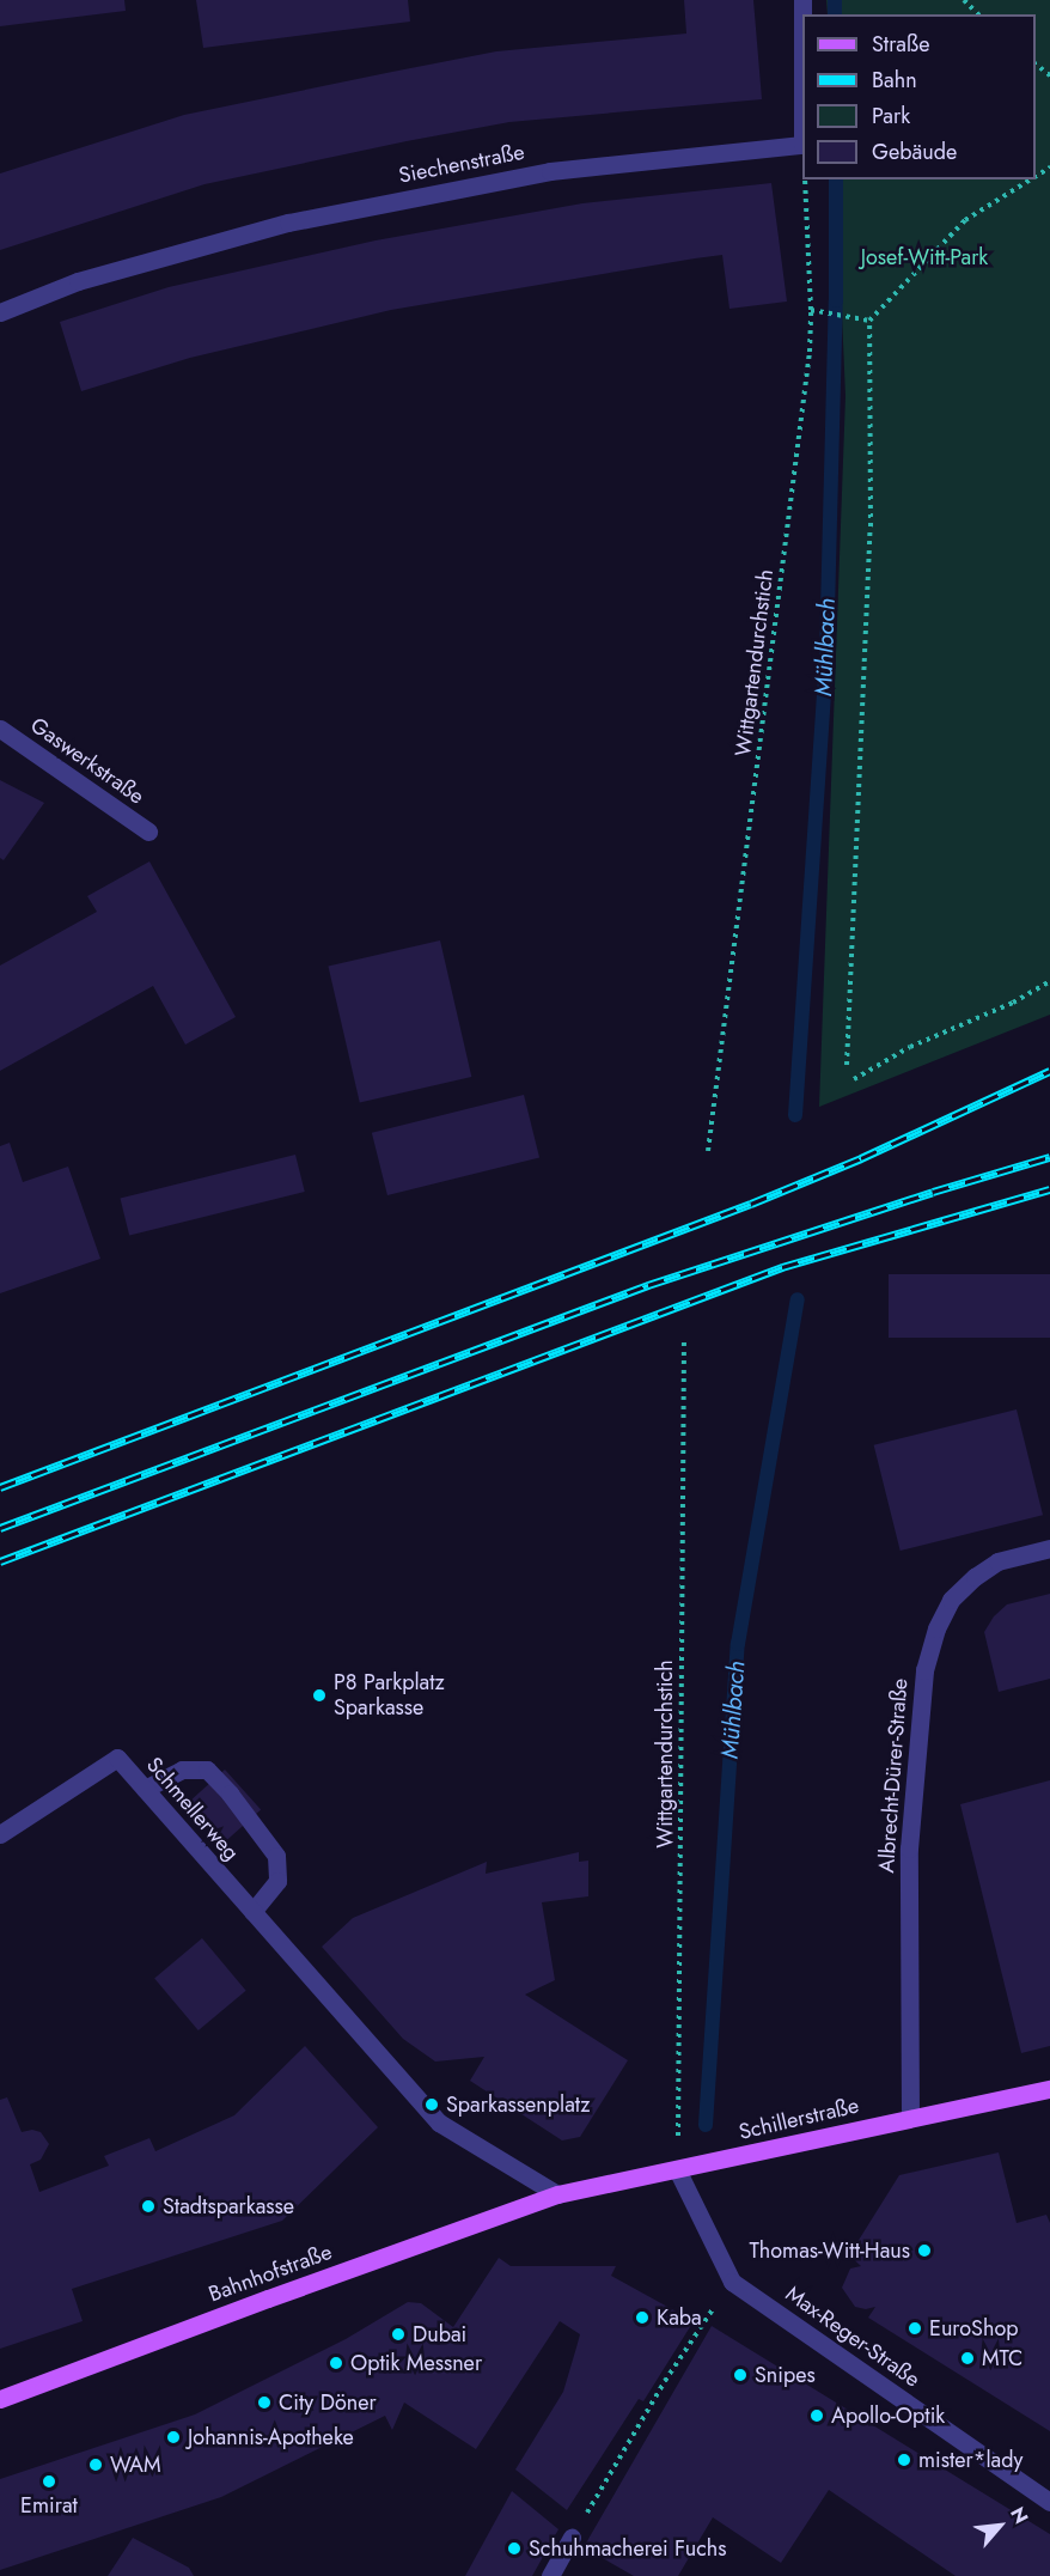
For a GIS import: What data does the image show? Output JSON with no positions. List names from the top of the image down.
{
  "streets": {
    "main road": ["Schillerstraße", "Bahnhofstraße"],
    "street": [
      "Siechenstraße",
      "Gaswerkstraße",
      "Albrecht-Dürer-Straße",
      "Schmellerweg",
      "Max-Reger-Straße"
    ],
    "path": ["Wittgartendurchstich"]
  },
  "crossings": [
    ["Wittgartendurchstich", "Schillerstraße"],
    ["Wittgartendurchstich", "Max-Reger-Straße"],
    ["Albrecht-Dürer-Straße", "Schillerstraße"],
    ["Schmellerweg", "Schillerstraße"],
    ["Schmellerweg", "Bahnhofstraße"],
    ["Schillerstraße", "Bahnhofstraße"],
    ["Schillerstraße", "Max-Reger-Straße"]
  ],
  "water": ["Mühlbach"],
  "parks": ["Josef-Witt-Park"],
  "places": [
    "P8 Parkplatz Sparkasse",
    "Sparkassenplatz",
    "Stadtsparkasse",
    "Thomas-Witt-Haus",
    "Kaba",
    "EuroShop",
    "Dubai",
    "MTC",
    "Optik Messner",
    "Snipes",
    "City Döner",
    "Apollo-Optik",
    "Johannis-Apotheke",
    "mister*lady",
    "WAM",
    "Emirat",
    "Schuhmacherei Fuchs"
  ],
  "legend": [
    "Straße",
    "Bahn",
    "Park",
    "Gebäude"
  ],
  "north": "top right"
}
